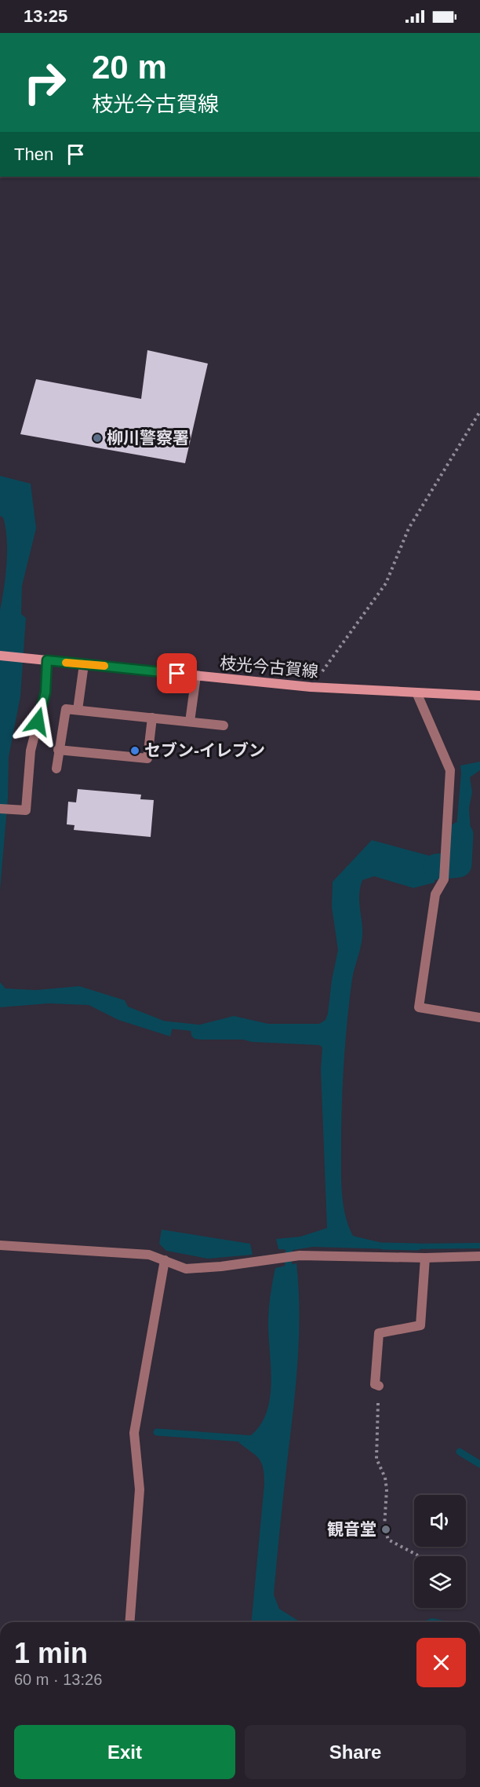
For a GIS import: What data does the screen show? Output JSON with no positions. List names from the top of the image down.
{
  "streets": {
    "main road": ["枝光今古賀線"]
  },
  "places": ["柳川警察署", "セブン-イレブン", "観音堂"],
  "page": {
    "status": "13:25",
    "turn": ["20 m", "枝光今古賀線"],
    "then": "Then",
    "heading": ["1 min", "60 m · 13:26"],
    "buttons": ["Exit", "Share"]
  }
}
